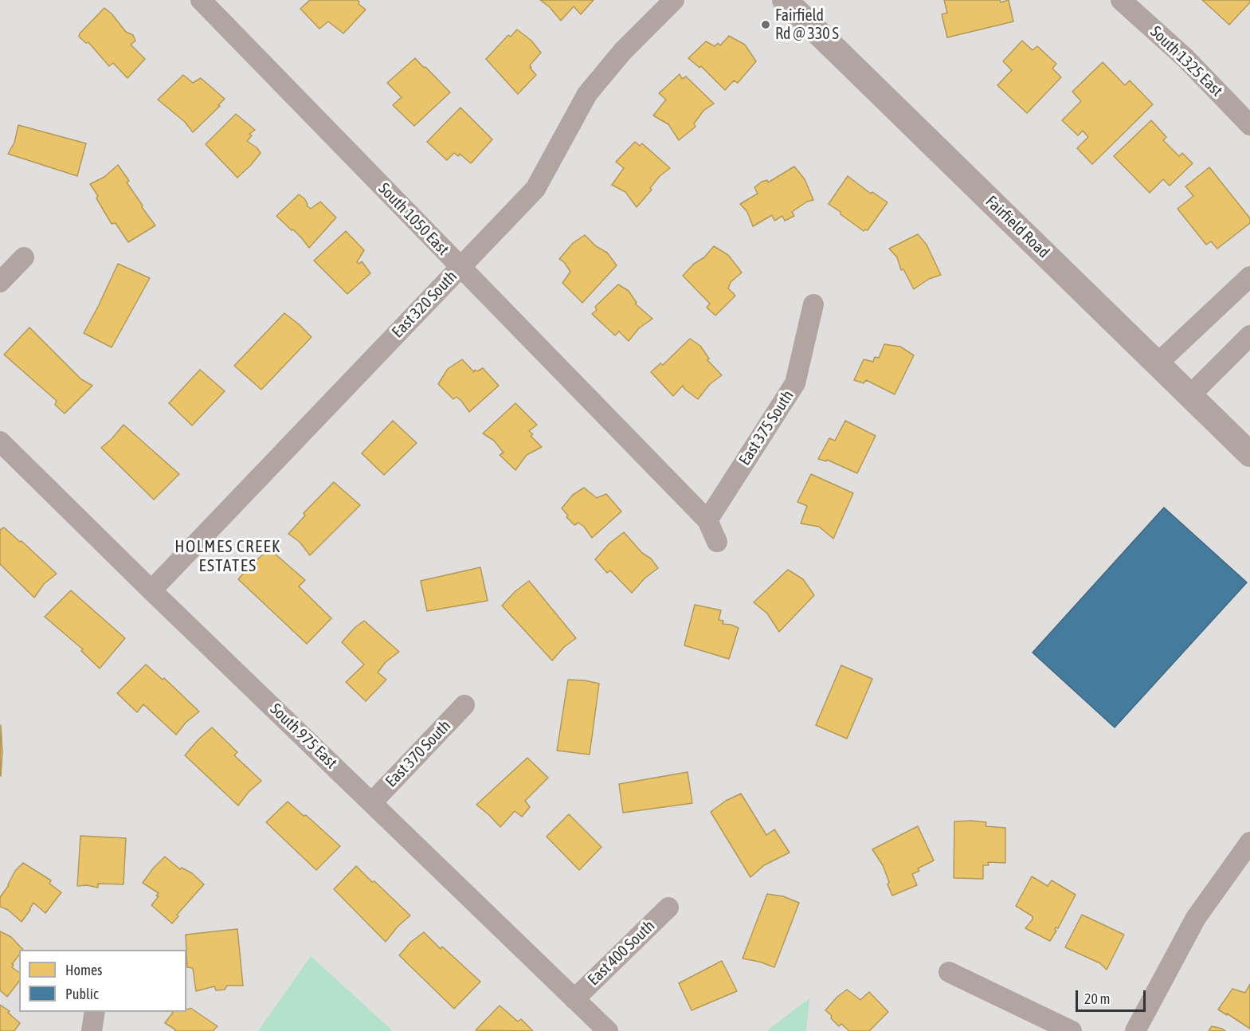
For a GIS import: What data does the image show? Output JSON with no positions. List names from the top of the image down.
{
  "streets": {
    "street": [
      "South 1325 East",
      "South 1050 East",
      "Fairfield Road",
      "East 320 South",
      "East 375 South",
      "South 975 East",
      "East 370 South",
      "East 400 South"
    ]
  },
  "crossings": [
    ["South 1050 East", "East 320 South"],
    ["South 1050 East", "East 375 South"],
    ["East 320 South", "South 975 East"],
    ["South 975 East", "East 370 South"],
    ["South 975 East", "East 400 South"]
  ],
  "districts": ["HOLMES CREEK ESTATES"],
  "places": ["Fairfield Rd @ 330 S"],
  "legend": ["Homes", "Public"],
  "scale_bar": "20 m"
}
